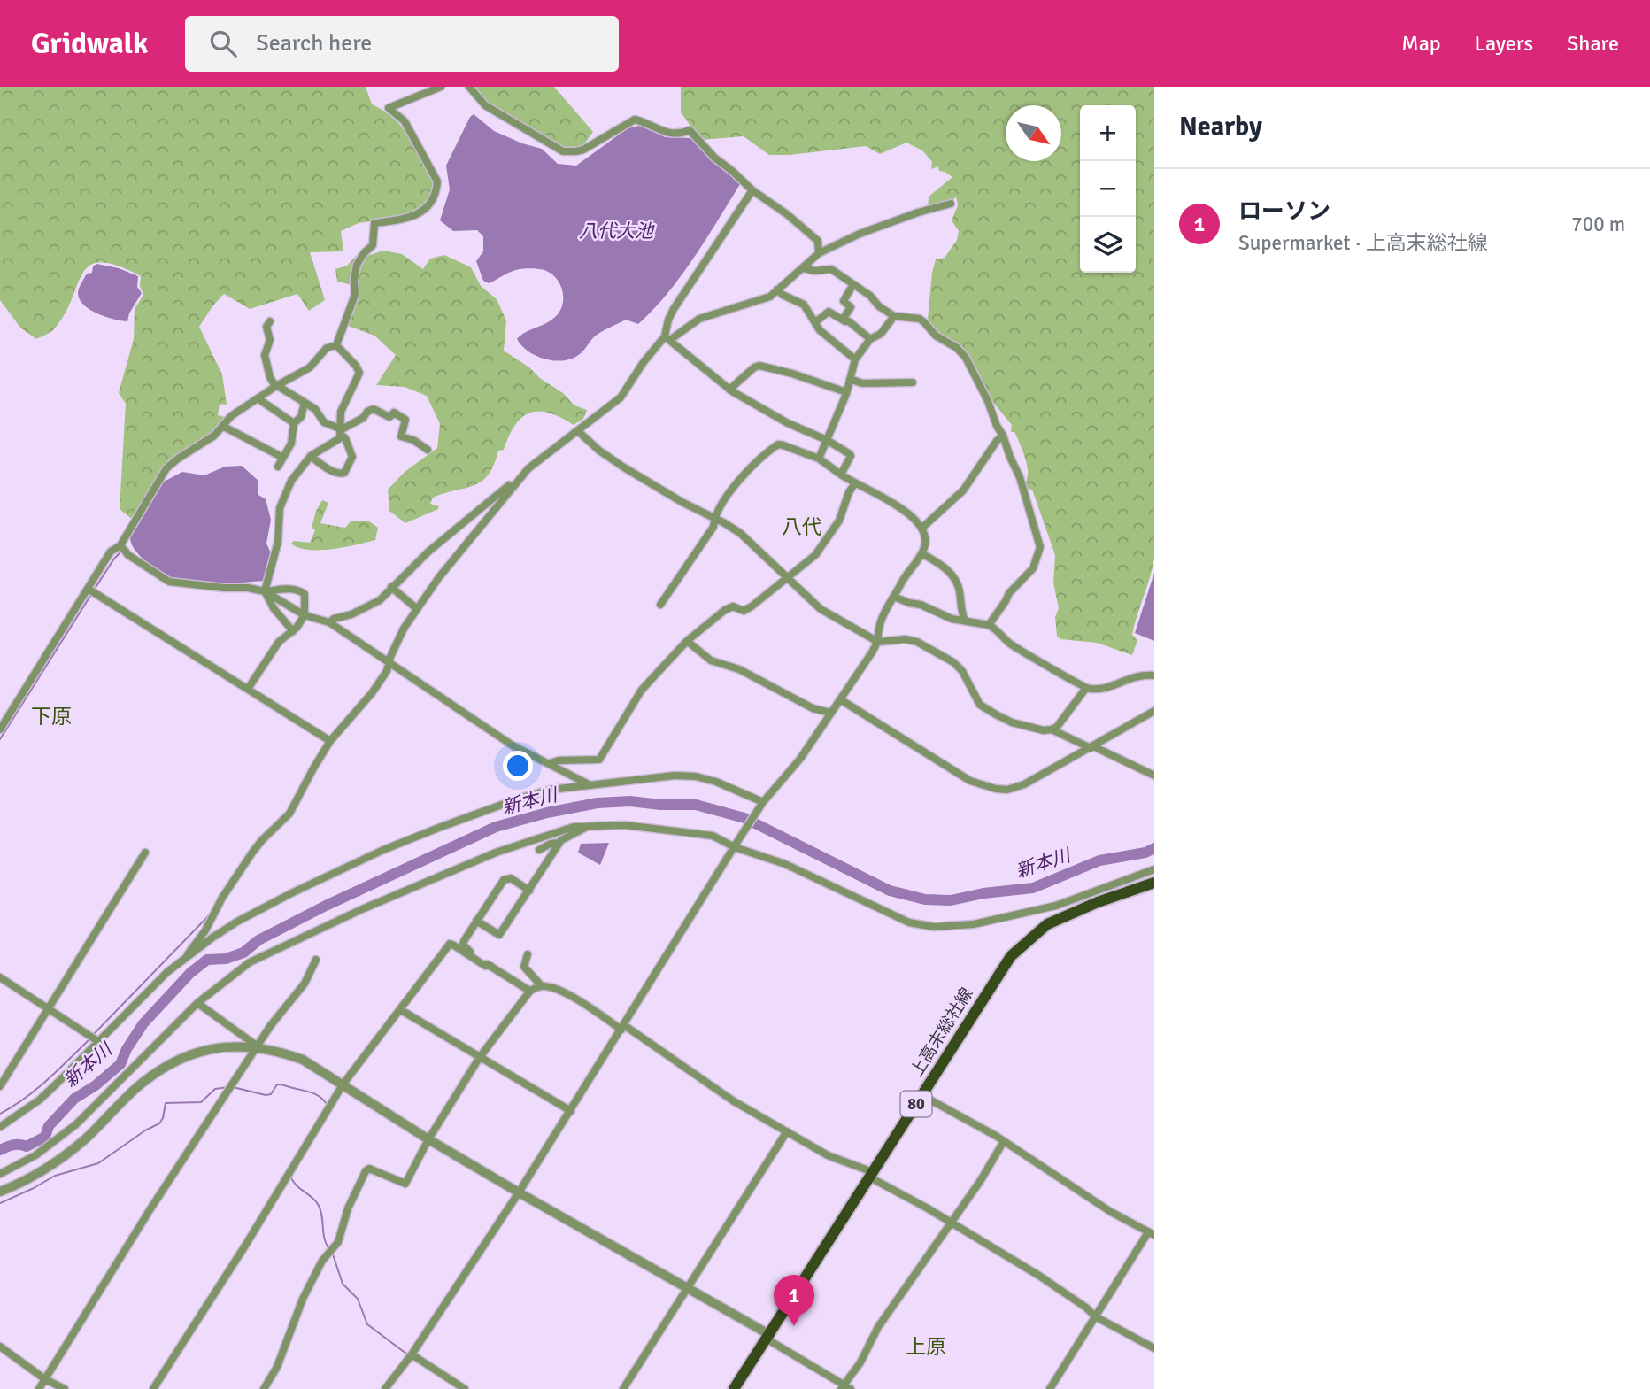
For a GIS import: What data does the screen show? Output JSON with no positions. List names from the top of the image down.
{
  "streets": {
    "main road": ["上高末総社線", "80"]
  },
  "districts": ["八代", "下原", "上原"],
  "water": ["八代大池", "新本川"],
  "north": "bottom right",
  "page": {
    "header": "Gridwalk",
    "search": "Search here",
    "nav": ["Map", "Layers", "Share"],
    "heading": "Nearby",
    "map_buttons": ["+", "−"],
    "list": [
      {
        "mark": "1",
        "name": "ローソン",
        "note": "Supermarket · 上高末総社線",
        "value": "700 m"
      }
    ],
    "pins": "1"
  }
}
